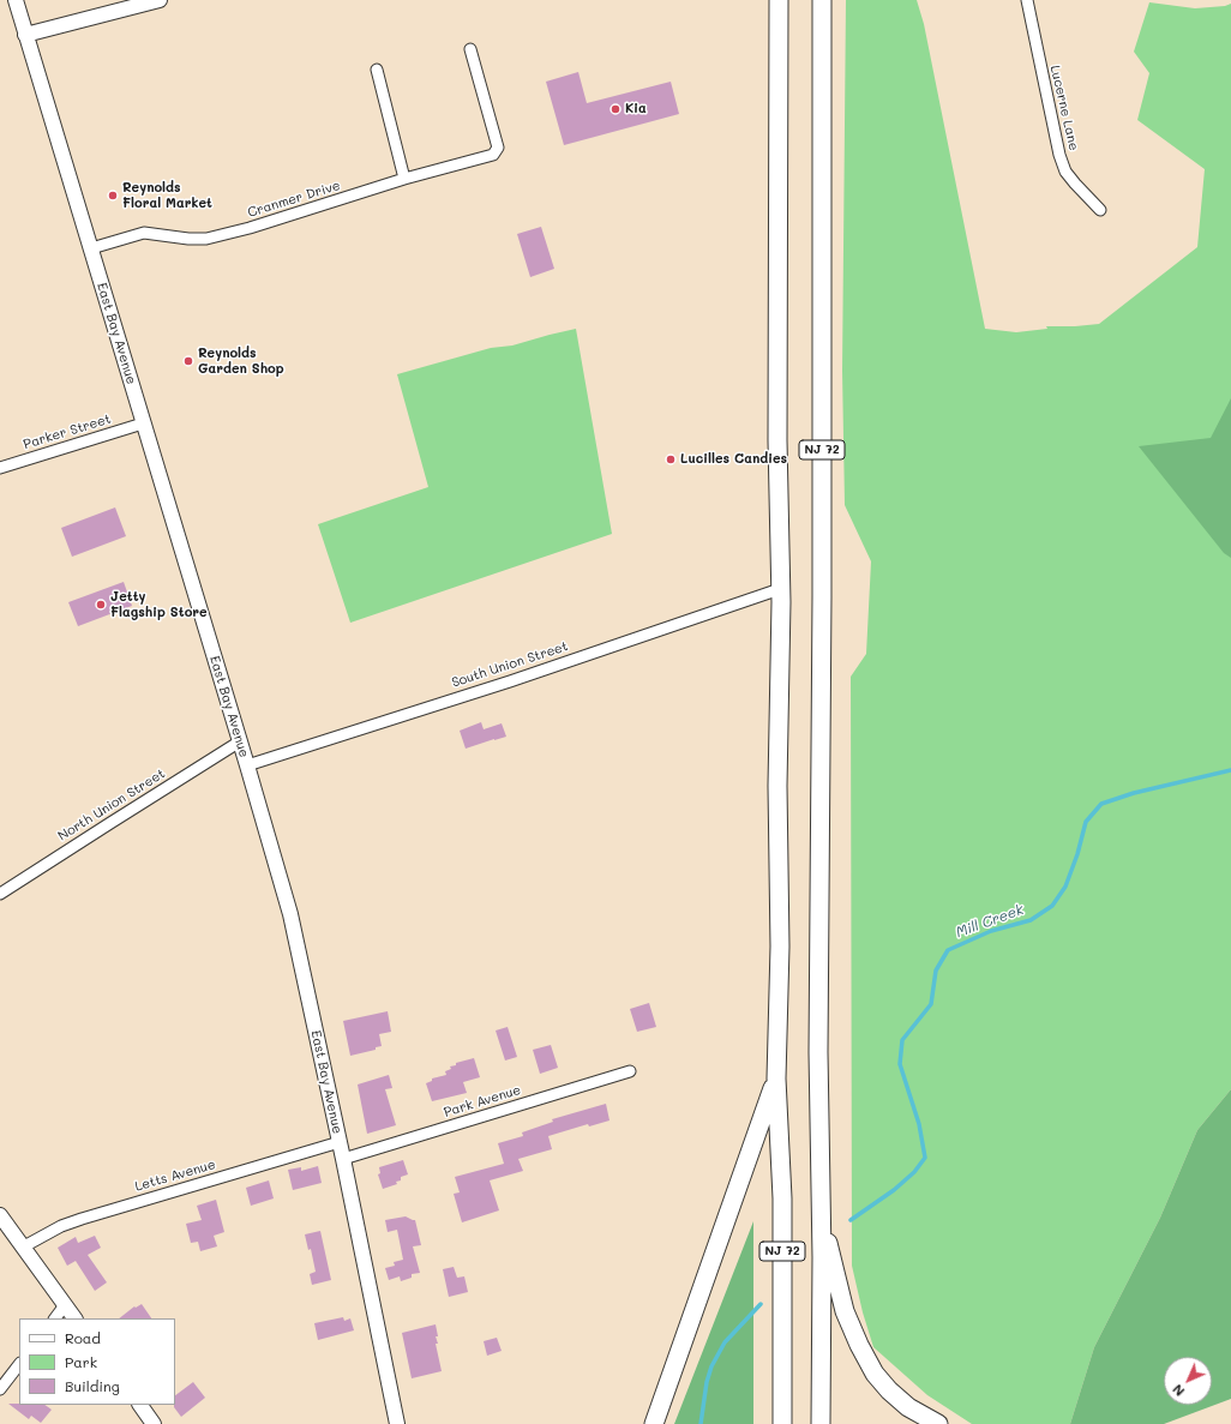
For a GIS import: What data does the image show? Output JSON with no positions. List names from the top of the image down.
{
  "streets": {
    "highway": ["NJ 72"],
    "street": [
      "Lucerne Lane",
      "Cranmer Drive",
      "East Bay Avenue",
      "Parker Street",
      "South Union Street",
      "North Union Street",
      "Park Avenue",
      "Letts Avenue"
    ]
  },
  "crossings": [
    ["Cranmer Drive", "East Bay Avenue"],
    ["East Bay Avenue", "Parker Street"],
    ["East Bay Avenue", "South Union Street"],
    ["East Bay Avenue", "North Union Street"],
    ["East Bay Avenue", "Park Avenue"],
    ["East Bay Avenue", "Letts Avenue"],
    ["NJ 72", "South Union Street"]
  ],
  "water": ["Mill Creek"],
  "places": [
    "Kia",
    "Reynolds Floral Market",
    "Reynolds Garden Shop",
    "Lucilles Candies",
    "Jetty Flagship Store"
  ],
  "legend": ["Road", "Park", "Building"],
  "north": "bottom left"
}
